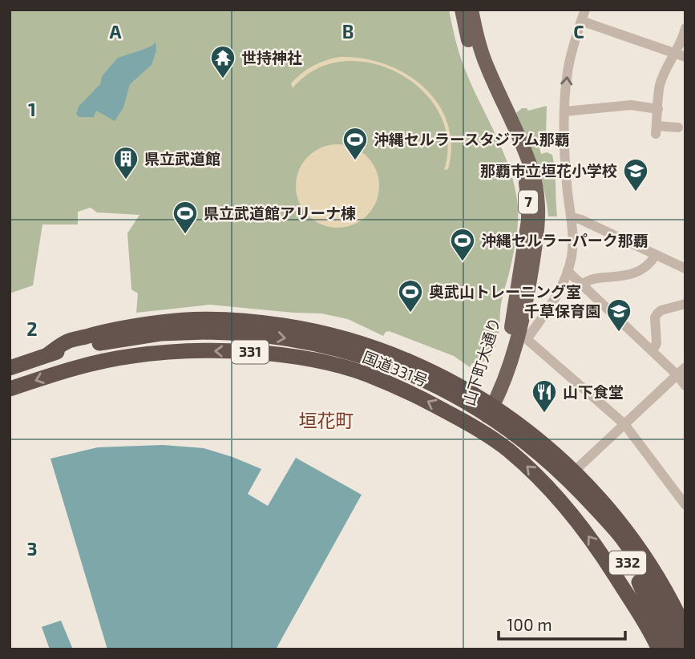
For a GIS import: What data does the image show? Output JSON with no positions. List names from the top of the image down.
{
  "streets": {
    "highway": ["331", "国道331号", "332"],
    "main road": ["7", "山下町大通り"]
  },
  "crossings": [
    ["山下町大通り", "国道331号"],
    ["国道331号", "332"]
  ],
  "districts": ["垣花町"],
  "places": {
    "temple": ["世持神社"],
    "sports": [
      "沖縄セルラースタジアム那覇",
      "県立武道館アリーナ棟",
      "沖縄セルラーパーク那覇",
      "奥武山トレーニング室"
    ],
    "building": ["県立武道館"],
    "school or university": ["那覇市立垣花小学校", "千草保育園"],
    "restaurant": ["山下食堂"]
  },
  "scale_bar": "100 m",
  "grid": {
    "columns": ["A", "B", "C"],
    "rows": ["1", "2", "3"]
  }
}
